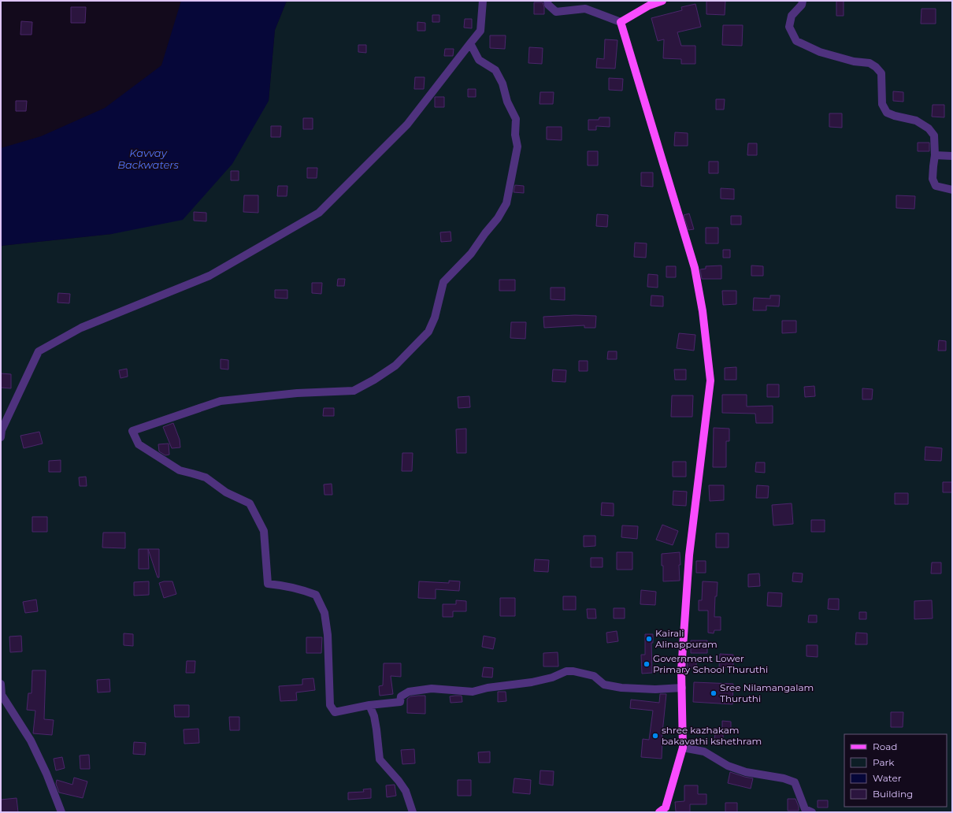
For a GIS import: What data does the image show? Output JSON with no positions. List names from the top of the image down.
{
  "water": ["Kavvay Backwaters"],
  "places": [
    "Kairali Alinappuram",
    "Government Lower Primary School Thuruthi",
    "Sree Nilamangalam Thuruthi",
    "shree kazhakam bakavathi kshethram"
  ],
  "legend": [
    "Road",
    "Park",
    "Water",
    "Building"
  ]
}
